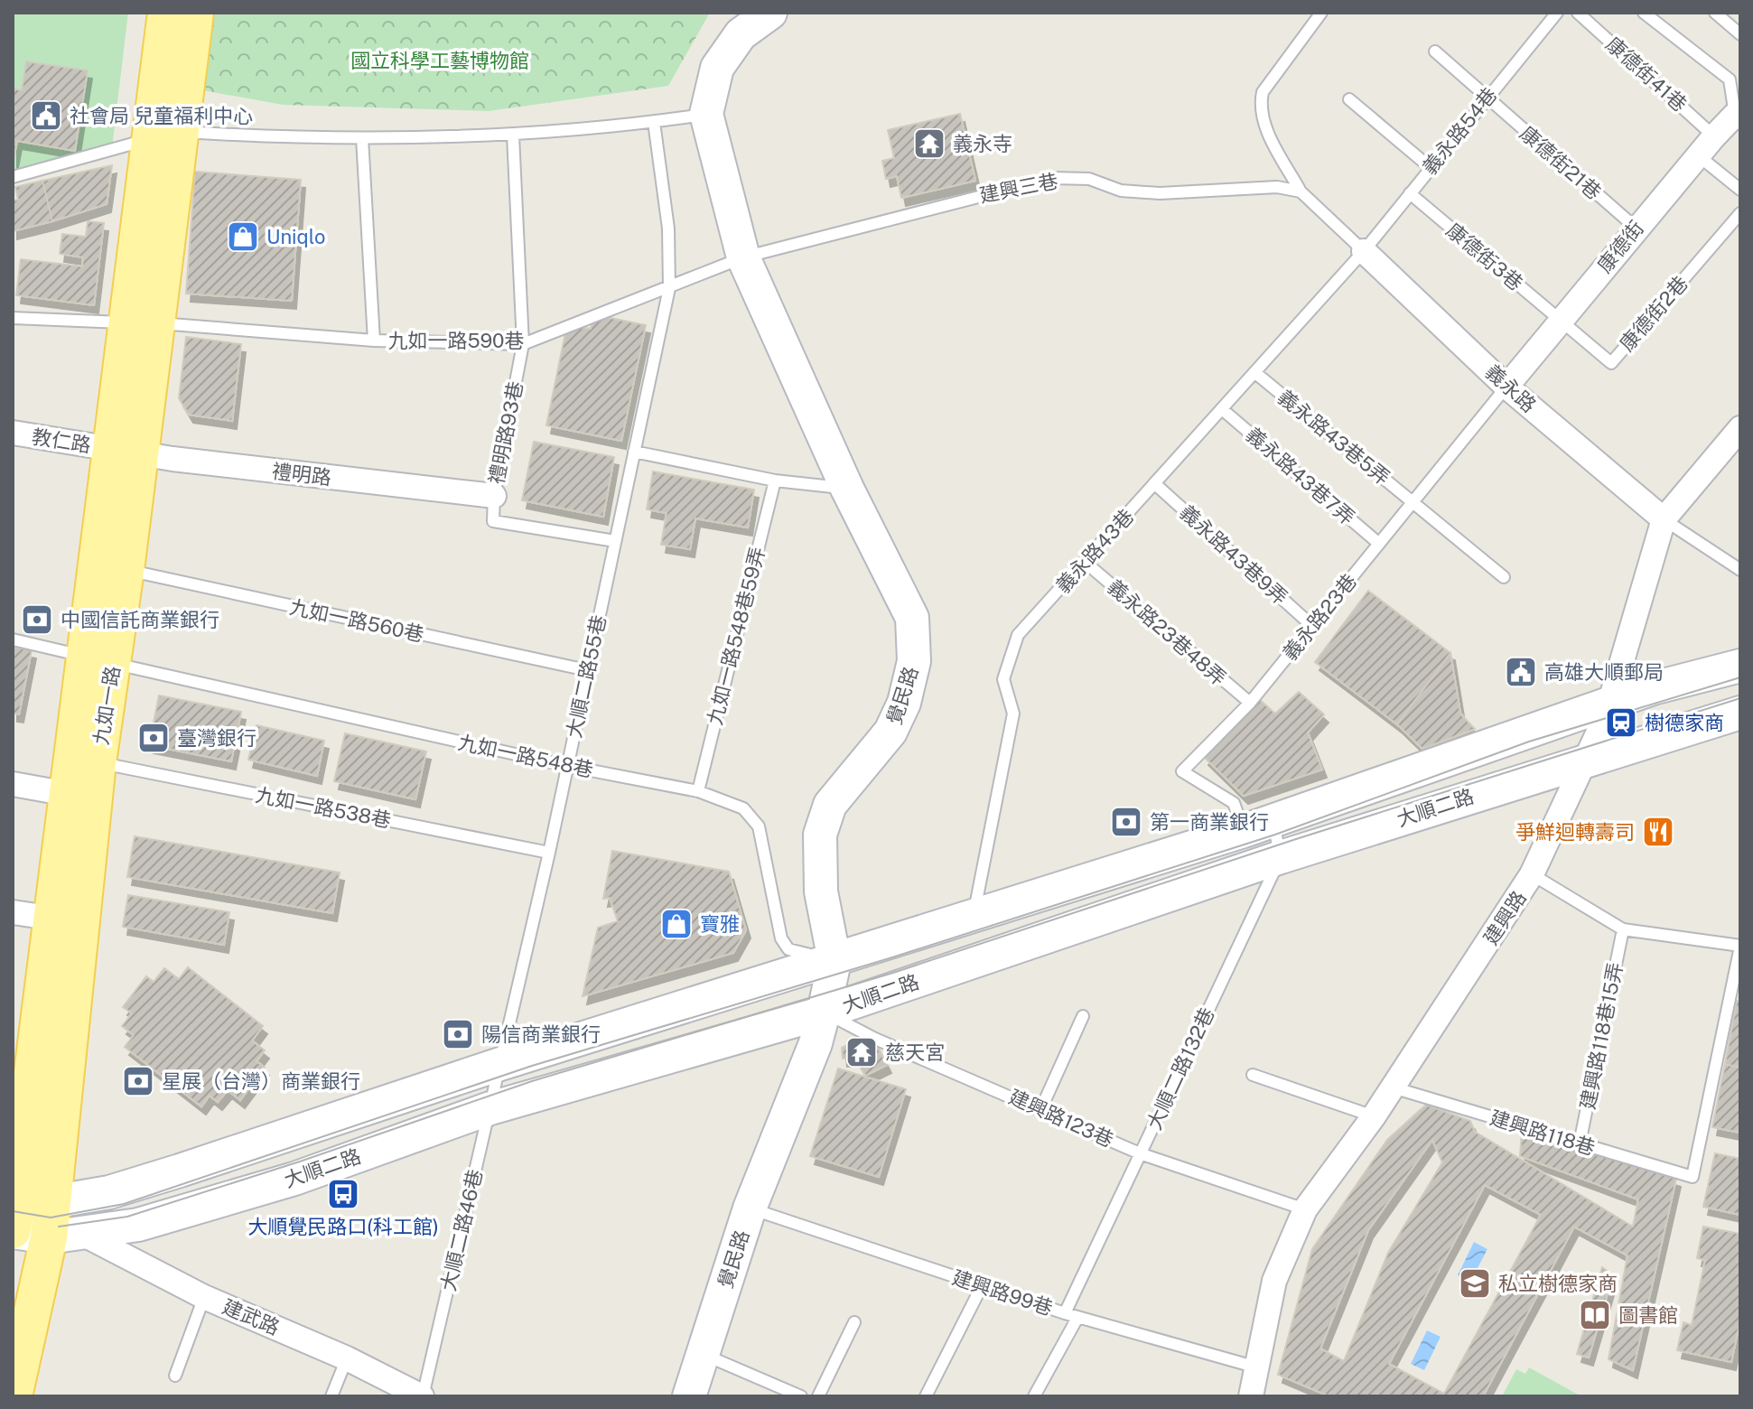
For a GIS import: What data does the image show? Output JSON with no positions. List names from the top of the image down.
{
  "streets": {
    "main road": ["九如一路"],
    "street": [
      "康德街",
      "義永路",
      "教仁路",
      "禮明路",
      "覺民路",
      "大順二路",
      "建興路",
      "建武路"
    ],
    "lane": [
      "康德街41巷",
      "義永路54巷",
      "康德街21巷",
      "建興三巷",
      "康德街3巷",
      "康德街2巷",
      "九如一路590巷",
      "禮明路93巷",
      "義永路43巷5弄",
      "義永路43巷7弄",
      "義永路43巷",
      "義永路43巷9弄",
      "義永路23巷",
      "九如一路560巷",
      "義永路23巷48弄",
      "九如一路548巷59弄",
      "大順二路55巷",
      "九如一路548巷",
      "九如一路538巷",
      "建興路118巷15弄",
      "大順二路132巷",
      "建興路123巷",
      "建興路118巷",
      "大順二路46巷",
      "建興路99巷"
    ]
  },
  "crossings": [
    ["康德街41巷", "康德街"],
    ["義永路54巷", "康德街21巷"],
    ["義永路54巷", "康德街3巷"],
    ["義永路54巷", "義永路"],
    ["義永路54巷", "義永路43巷"],
    ["康德街21巷", "康德街"],
    ["建興三巷", "九如一路590巷"],
    ["建興三巷", "覺民路"],
    ["康德街", "康德街3巷"],
    ["康德街", "康德街2巷"],
    ["康德街", "義永路"],
    ["康德街", "義永路23巷"],
    ["康德街3巷", "康德街2巷"],
    ["九如一路590巷", "禮明路93巷"],
    ["九如一路590巷", "大順二路55巷"],
    ["九如一路590巷", "覺民路"],
    ["九如一路590巷", "九如一路"],
    ["義永路", "義永路43巷"],
    ["義永路", "義永路23巷"],
    ["義永路", "建興路"],
    ["禮明路93巷", "禮明路"],
    ["禮明路93巷", "大順二路55巷"],
    ["義永路43巷5弄", "義永路43巷"],
    ["義永路43巷5弄", "義永路23巷"],
    ["教仁路", "禮明路"],
    ["教仁路", "九如一路"],
    ["禮明路", "九如一路"],
    ["義永路43巷7弄", "義永路43巷"],
    ["義永路43巷7弄", "義永路23巷"],
    ["義永路43巷", "義永路43巷9弄"],
    ["義永路43巷", "義永路23巷48弄"],
    ["義永路43巷", "大順二路"],
    ["義永路43巷9弄", "義永路23巷"],
    ["義永路23巷", "義永路23巷48弄"],
    ["義永路23巷", "大順二路"],
    ["九如一路560巷", "大順二路55巷"],
    ["九如一路560巷", "九如一路"],
    ["九如一路548巷59弄", "九如一路548巷"],
    ["大順二路55巷", "九如一路548巷"],
    ["大順二路55巷", "九如一路538巷"],
    ["大順二路55巷", "大順二路"],
    ["大順二路55巷", "大順二路46巷"],
    ["覺民路", "九如一路548巷"],
    ["覺民路", "大順二路"],
    ["覺民路", "建興路123巷"],
    ["覺民路", "建興路99巷"],
    ["九如一路", "九如一路548巷"],
    ["九如一路", "九如一路538巷"],
    ["九如一路", "大順二路"],
    ["九如一路", "建武路"],
    ["九如一路548巷", "大順二路"],
    ["大順二路", "建興路"],
    ["大順二路", "大順二路132巷"],
    ["大順二路", "建興路123巷"],
    ["大順二路", "大順二路46巷"],
    ["大順二路", "建武路"],
    ["建興路", "建興路123巷"],
    ["建興路", "建興路118巷"],
    ["建興路", "建興路99巷"],
    ["建興路118巷15弄", "建興路118巷"],
    ["大順二路132巷", "建興路123巷"],
    ["大順二路132巷", "建興路99巷"],
    ["大順二路46巷", "建武路"]
  ],
  "parks": ["國立科學工藝博物館"],
  "places": {
    "public building": ["社會局 兒童福利中心", "高雄大順郵局"],
    "temple": ["義永寺", "慈天宮"],
    "shop": ["Uniqlo", "寶雅"],
    "bank": [
      "中國信託商業銀行",
      "臺灣銀行",
      "第一商業銀行",
      "陽信商業銀行",
      "星展（台灣）商業銀行"
    ],
    "station": ["樹德家商"],
    "restaurant": ["爭鮮迴轉壽司"],
    "bus stop": ["大順覺民路口(科工館)"],
    "school or university": ["私立樹德家商"],
    "library": ["圖書館"]
  }
}
